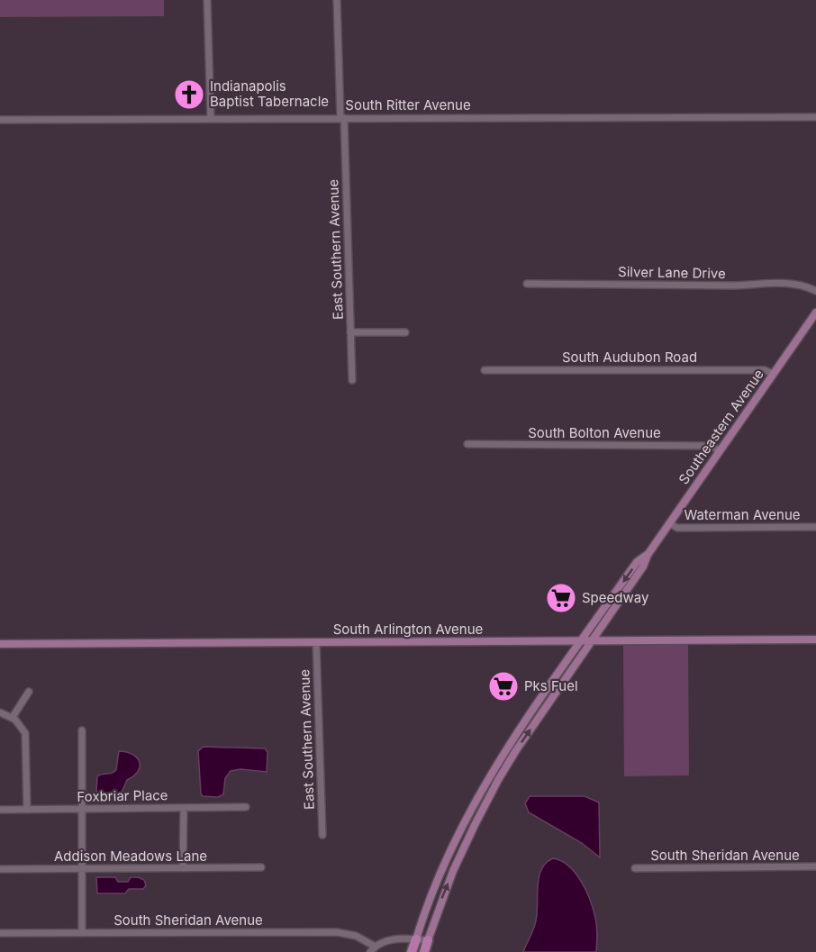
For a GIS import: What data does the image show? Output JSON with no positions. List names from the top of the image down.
{
  "streets": {
    "main road": ["Southeastern Avenue", "South Arlington Avenue"],
    "street": [
      "South Ritter Avenue",
      "East Southern Avenue",
      "Silver Lane Drive",
      "South Audubon Road",
      "South Bolton Avenue",
      "Waterman Avenue",
      "Foxbriar Place",
      "South Sheridan Avenue",
      "Addison Meadows Lane"
    ]
  },
  "crossings": [
    ["South Ritter Avenue", "East Southern Avenue"],
    ["East Southern Avenue", "South Arlington Avenue"],
    ["South Audubon Road", "Southeastern Avenue"],
    ["Southeastern Avenue", "South Bolton Avenue"],
    ["Southeastern Avenue", "Waterman Avenue"],
    ["Southeastern Avenue", "South Arlington Avenue"]
  ],
  "places": {
    "church": ["Indianapolis Baptist Tabernacle"],
    "supermarket": ["Speedway", "Pks Fuel"]
  }
}
